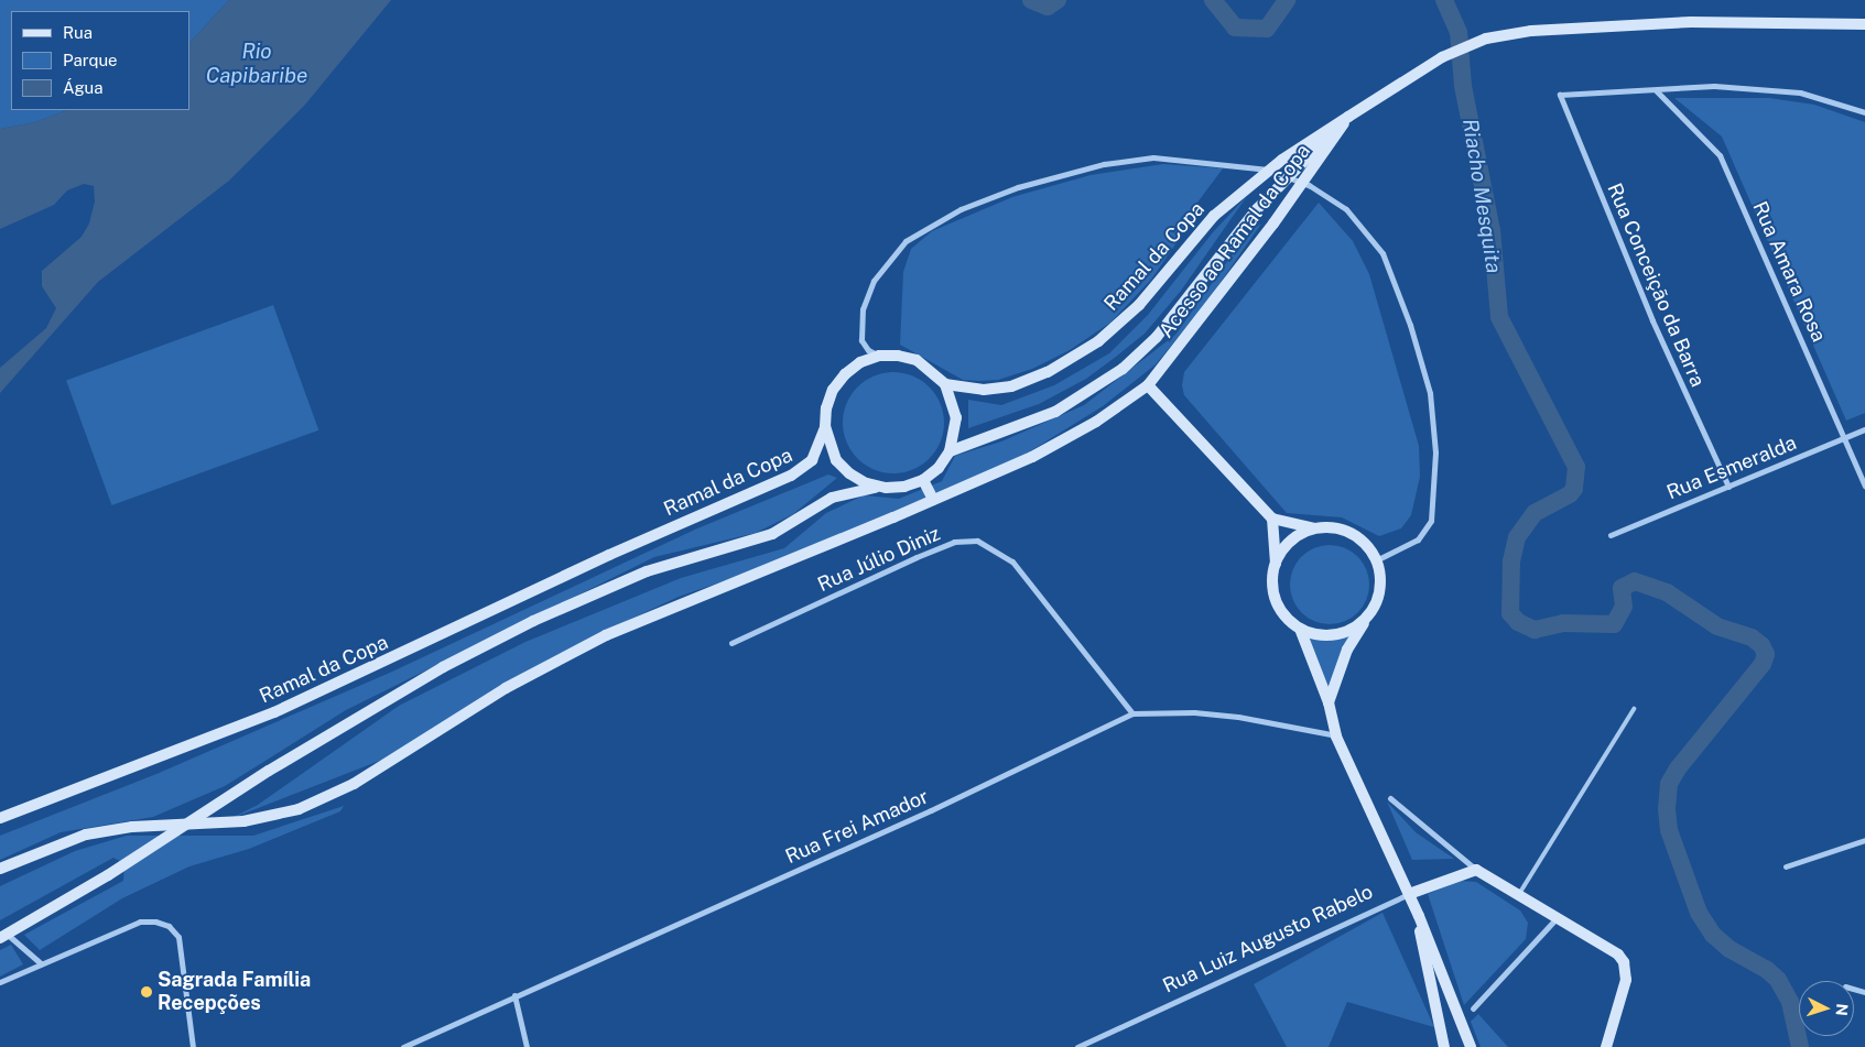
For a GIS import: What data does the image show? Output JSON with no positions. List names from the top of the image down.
{
  "streets": {
    "main road": ["Acesso ao Ramal da Copa", "Ramal da Copa", "Rua Luiz Augusto Rabelo"],
    "street": [
      "Rua Amara Rosa",
      "Rua Conceição da Barra",
      "Rua Esmeralda",
      "Rua Júlio Diniz",
      "Rua Frei Amador"
    ]
  },
  "crossings": [
    ["Acesso ao Ramal da Copa", "Ramal da Copa"],
    ["Rua Amara Rosa", "Rua Conceição da Barra"],
    ["Rua Amara Rosa", "Rua Esmeralda"],
    ["Rua Conceição da Barra", "Rua Esmeralda"],
    ["Rua Júlio Diniz", "Rua Frei Amador"]
  ],
  "water": ["Rio Capibaribe", "Riacho Mesquita"],
  "places": ["Sagrada Família Recepções"],
  "legend": ["Rua", "Parque", "Água"],
  "north": "right"
}
